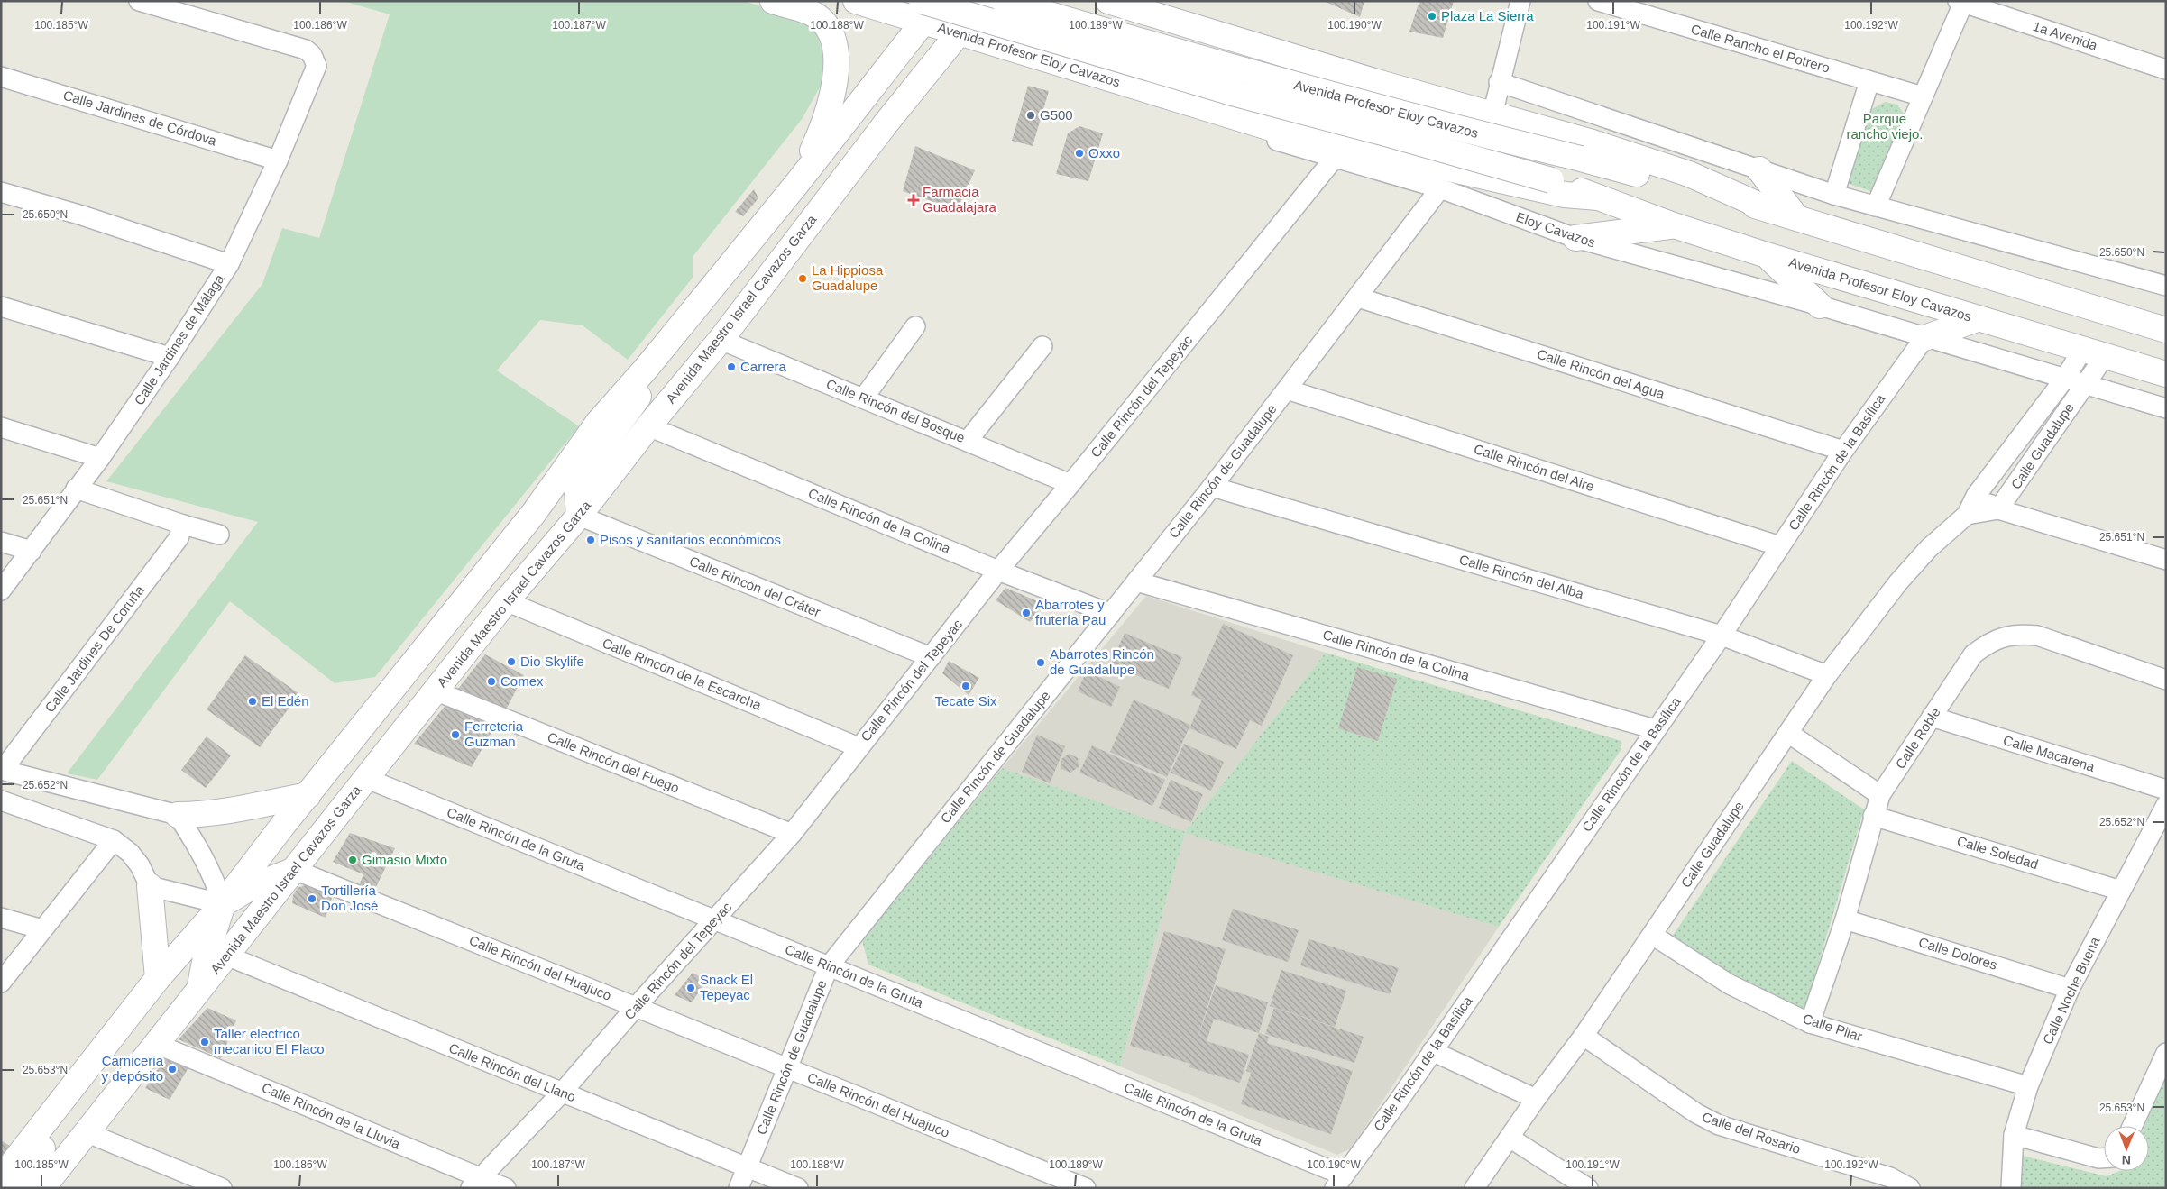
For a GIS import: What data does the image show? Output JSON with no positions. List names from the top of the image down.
{
  "streets": {
    "main road": ["Avenida Profesor Eloy Cavazos", "Avenida Maestro Israel Cavazos Garza"],
    "street": [
      "1a Avenida",
      "Calle Rancho el Potrero",
      "Calle Jardines de Córdova",
      "Eloy Cavazos",
      "Calle Jardines de Málaga",
      "Calle Rincón del Agua",
      "Calle Rincón del Tepeyac",
      "Calle Rincón del Bosque",
      "Calle Guadalupe",
      "Calle Rincón de la Basílica",
      "Calle Rincón del Aire",
      "Calle Rincón de Guadalupe",
      "Calle Rincón de la Colina",
      "Calle Rincón del Alba",
      "Calle Rincón del Cráter",
      "Calle Jardines De Coruña",
      "Calle Rincón de la Escarcha",
      "Calle Roble",
      "Calle Macarena",
      "Calle Rincón del Fuego",
      "Calle Rincón de la Gruta",
      "Calle Soledad",
      "Calle Dolores",
      "Calle Rincón del Huajuco",
      "Calle Noche Buena",
      "Calle Pilar",
      "Calle Rincón del Llano",
      "Calle Rincón de la Lluvia",
      "Calle del Rosario"
    ]
  },
  "crossings": [
    ["Avenida Profesor Eloy Cavazos", "Eloy Cavazos"],
    ["Avenida Profesor Eloy Cavazos", "Avenida Maestro Israel Cavazos Garza"],
    ["Avenida Profesor Eloy Cavazos", "Calle Guadalupe"],
    ["Calle Jardines de Córdova", "Calle Jardines de Málaga"],
    ["Eloy Cavazos", "Calle Rincón del Tepeyac"],
    ["Eloy Cavazos", "Calle Guadalupe"],
    ["Eloy Cavazos", "Calle Rincón de la Basílica"],
    ["Eloy Cavazos", "Calle Rincón de Guadalupe"],
    ["Avenida Maestro Israel Cavazos Garza", "Calle Rincón del Bosque"],
    ["Avenida Maestro Israel Cavazos Garza", "Calle Rincón de la Colina"],
    ["Avenida Maestro Israel Cavazos Garza", "Calle Rincón del Cráter"],
    ["Avenida Maestro Israel Cavazos Garza", "Calle Rincón de la Escarcha"],
    ["Avenida Maestro Israel Cavazos Garza", "Calle Rincón del Fuego"],
    ["Avenida Maestro Israel Cavazos Garza", "Calle Rincón de la Gruta"],
    ["Avenida Maestro Israel Cavazos Garza", "Calle Rincón del Huajuco"],
    ["Avenida Maestro Israel Cavazos Garza", "Calle Rincón del Llano"],
    ["Avenida Maestro Israel Cavazos Garza", "Calle Rincón de la Lluvia"],
    ["Calle Rincón del Agua", "Calle Rincón de la Basílica"],
    ["Calle Rincón del Agua", "Calle Rincón de Guadalupe"],
    ["Calle Rincón del Tepeyac", "Calle Rincón del Bosque"],
    ["Calle Rincón del Tepeyac", "Calle Rincón de la Colina"],
    ["Calle Rincón del Tepeyac", "Calle Rincón del Cráter"],
    ["Calle Rincón del Tepeyac", "Calle Rincón de la Escarcha"],
    ["Calle Rincón del Tepeyac", "Calle Rincón del Fuego"],
    ["Calle Rincón del Tepeyac", "Calle Rincón de la Gruta"],
    ["Calle Rincón del Tepeyac", "Calle Rincón del Huajuco"],
    ["Calle Rincón del Tepeyac", "Calle Rincón del Llano"],
    ["Calle Rincón del Tepeyac", "Calle Rincón de la Lluvia"],
    ["Calle Guadalupe", "Calle Rincón del Alba"],
    ["Calle Guadalupe", "Calle Pilar"],
    ["Calle Guadalupe", "Calle del Rosario"],
    ["Calle Rincón de la Basílica", "Calle Rincón del Aire"],
    ["Calle Rincón de la Basílica", "Calle Rincón de la Colina"],
    ["Calle Rincón de la Basílica", "Calle Rincón del Alba"],
    ["Calle Rincón de la Basílica", "Calle Rincón de la Gruta"],
    ["Calle Rincón del Aire", "Calle Rincón de Guadalupe"],
    ["Calle Rincón de Guadalupe", "Calle Rincón de la Colina"],
    ["Calle Rincón de Guadalupe", "Calle Rincón del Alba"],
    ["Calle Rincón de Guadalupe", "Calle Rincón de la Gruta"],
    ["Calle Rincón de Guadalupe", "Calle Rincón del Huajuco"],
    ["Calle Rincón de Guadalupe", "Calle Rincón del Llano"],
    ["Calle Roble", "Calle Macarena"],
    ["Calle Roble", "Calle Soledad"],
    ["Calle Roble", "Calle Dolores"],
    ["Calle Roble", "Calle Pilar"],
    ["Calle Soledad", "Calle Noche Buena"],
    ["Calle Dolores", "Calle Noche Buena"],
    ["Calle Noche Buena", "Calle Pilar"]
  ],
  "parks": ["Parque rancho viejo."],
  "places": {
    "other": [
      "Plaza La Sierra",
      "G500",
      "Oxxo",
      "La Hippiosa Guadalupe",
      "Carrera",
      "Pisos y sanitarios económicos",
      "Abarrotes y frutería Pau",
      "Dio Skylife",
      "Abarrotes Rincón de Guadalupe",
      "Comex",
      "Tecate Six",
      "El Edén",
      "Ferreteria Guzman",
      "Gimasio Mixto",
      "Tortillería Don José",
      "Snack El Tepeyac",
      "Taller electrico mecanico El Flaco",
      "Carniceria y depósito"
    ],
    "health": ["Farmacia Guadalajara"]
  },
  "north": "bottom",
  "coordinates": [
    "100.185°W",
    "100.186°W",
    "100.187°W",
    "100.188°W",
    "100.189°W",
    "100.190°W",
    "100.191°W",
    "100.192°W",
    "25.650°N",
    "25.651°N",
    "25.652°N",
    "25.653°N"
  ]
}
